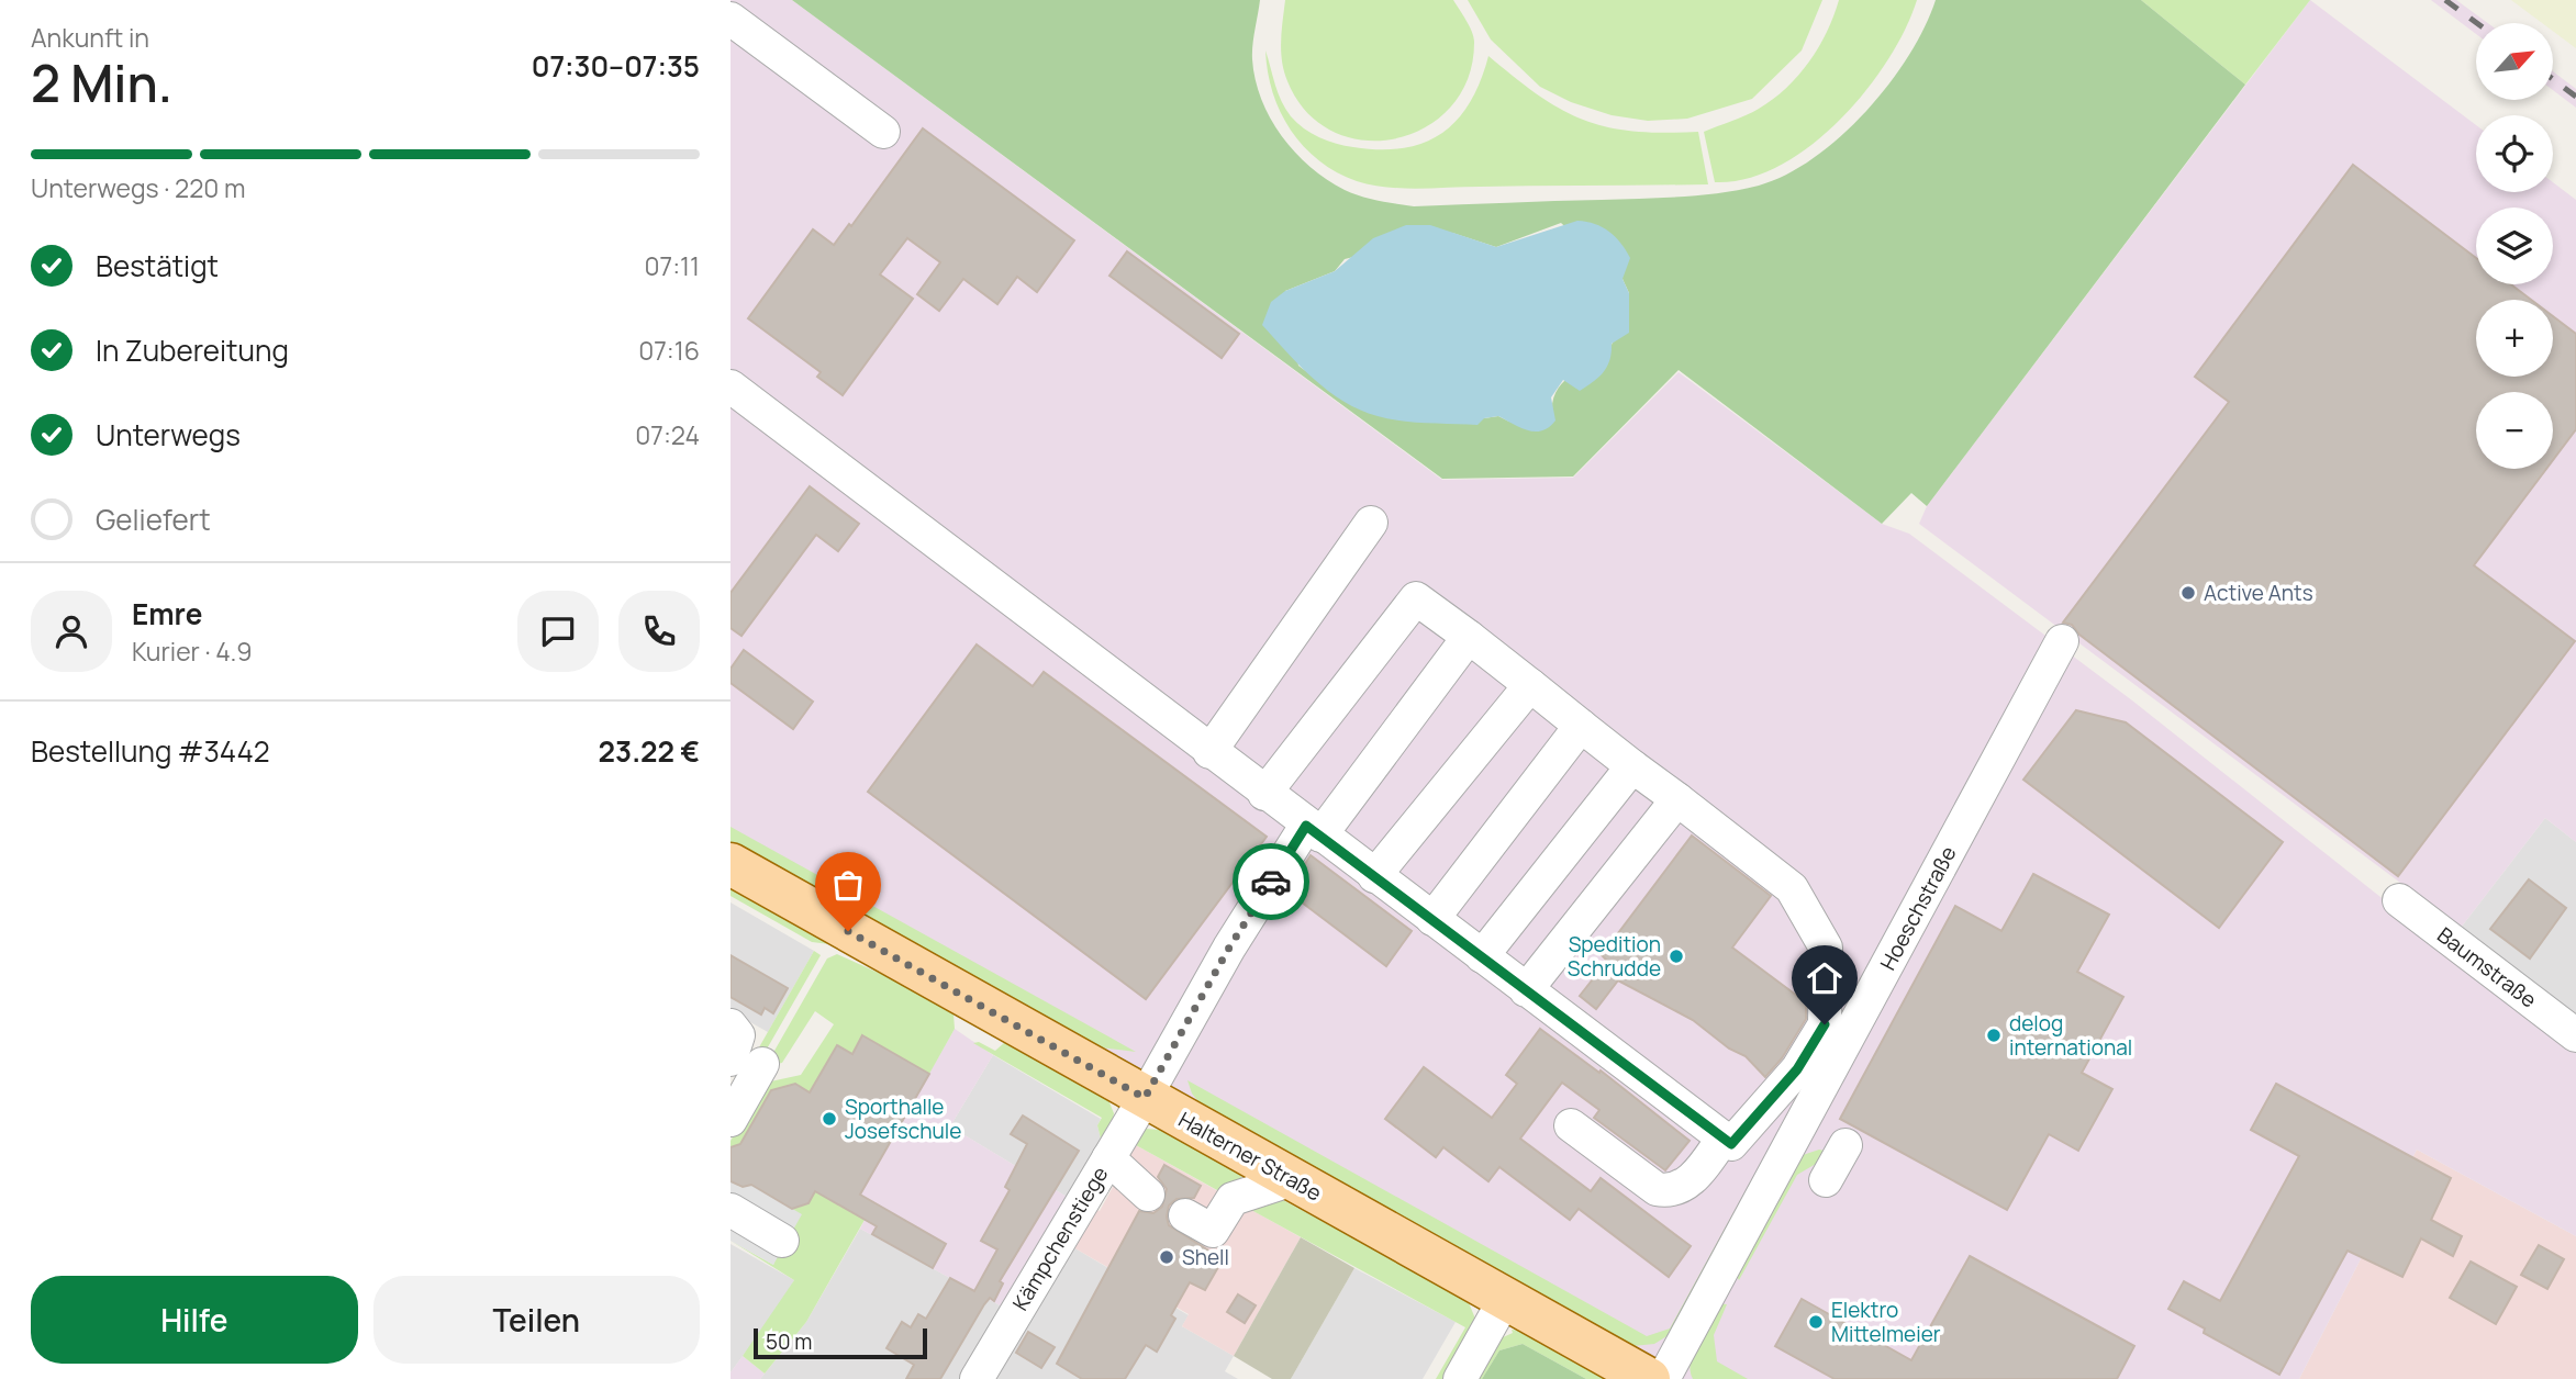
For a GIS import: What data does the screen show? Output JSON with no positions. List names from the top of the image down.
{
  "streets": {
    "main road": ["Halterner Straße"],
    "street": ["Hoeschstraße", "Baumstraße", "Kämpchenstiege"]
  },
  "crossings": [
    ["Halterner Straße", "Kämpchenstiege"]
  ],
  "places": [
    "Active Ants",
    "Spedition Schrudde",
    "delog international",
    "Sporthalle Josefschule",
    "Shell",
    "Elektro Mittelmeier"
  ],
  "scale_bar": "50 m",
  "north": "top right",
  "page": {
    "heading": ["2 Min.", "Ankunft in", "07:30–07:35"],
    "panel": [
      "Emre",
      "Kurier · 4.9",
      "Bestellung #3442",
      "23.22 €"
    ],
    "map_buttons": ["+", "−"],
    "bar": "Unterwegs · 220 m",
    "list": [
      ["Bestätigt", "07:11"],
      ["In Zubereitung", "07:16"],
      ["Unterwegs", "07:24"],
      "Geliefert"
    ],
    "buttons": ["Hilfe", "Teilen"],
    "scale": "50 m"
  }
}
